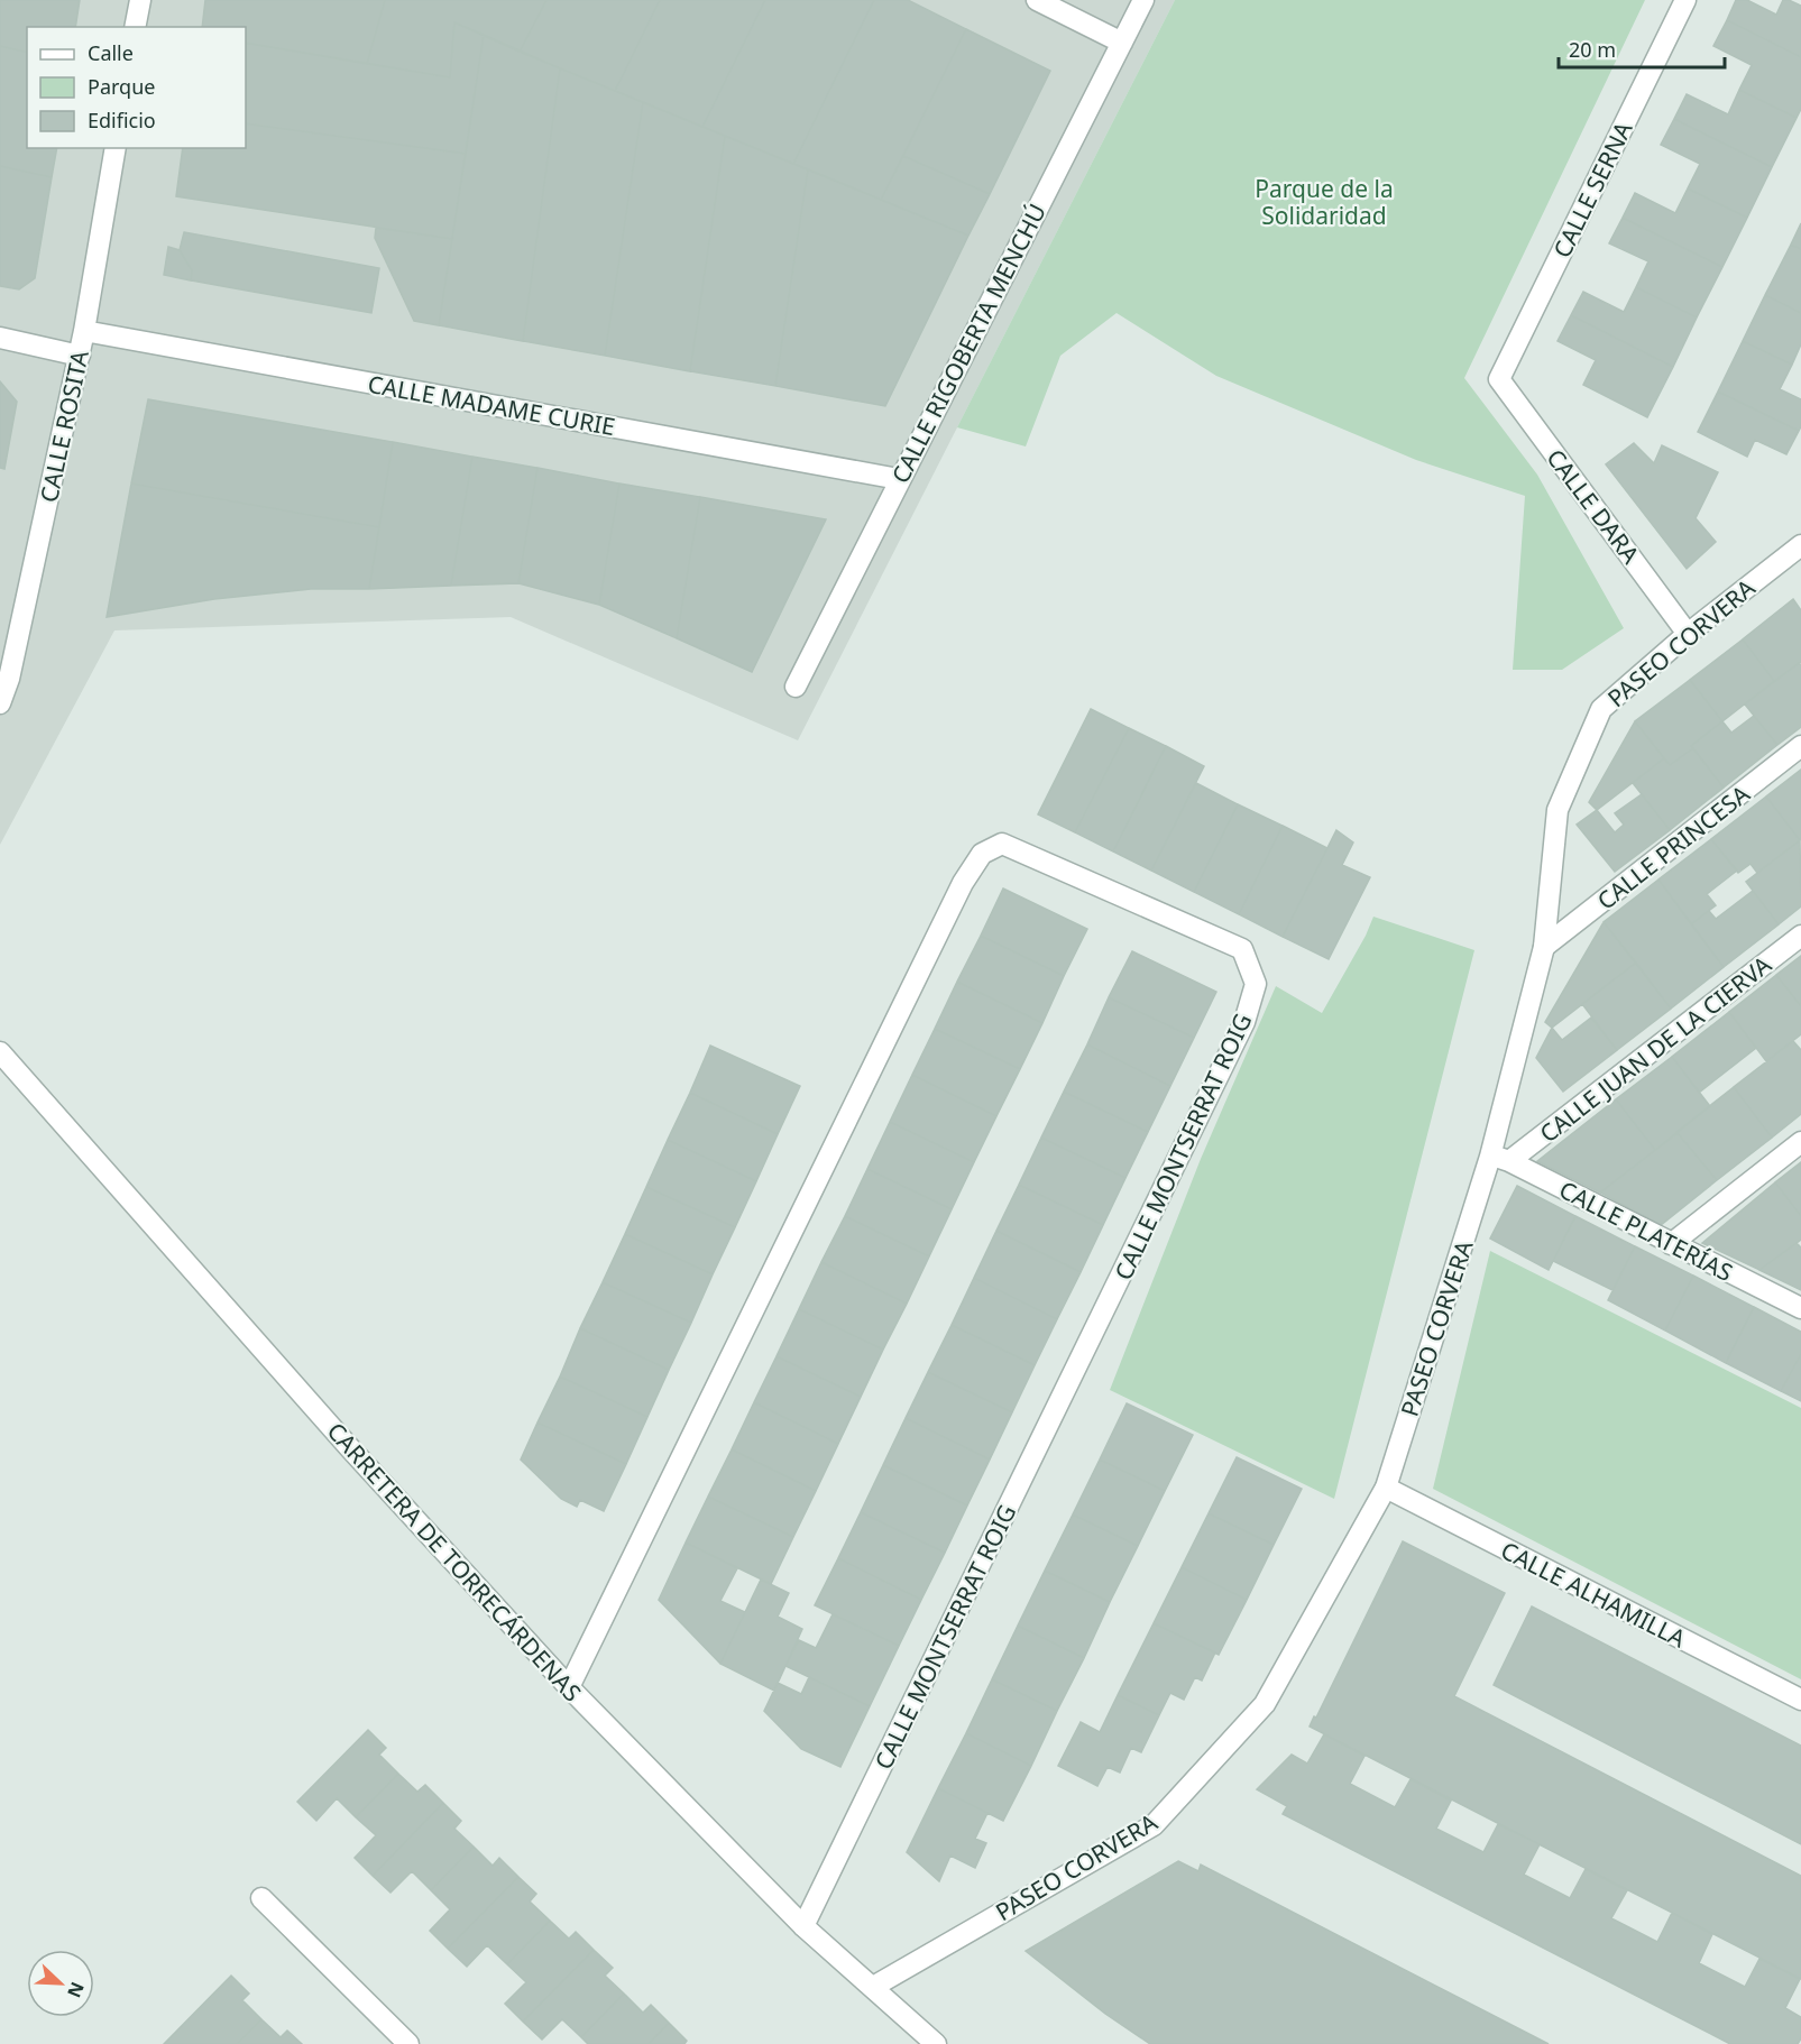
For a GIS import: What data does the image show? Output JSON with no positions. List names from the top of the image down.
{
  "streets": {
    "street": [
      "CALLE SERNA",
      "CALLE RIGOBERTA MENCHÚ",
      "CALLE MADAME CURIE",
      "CALLE ROSITA",
      "CALLE DARA",
      "PASEO CORVERA",
      "CALLE PRINCESA",
      "CALLE JUAN DE LA CIERVA",
      "CALLE MONTSERRAT ROIG",
      "CALLE PLATERÍAS",
      "CARRETERA DE TORRECÁRDENAS",
      "CALLE ALHAMILLA"
    ]
  },
  "crossings": [
    ["CALLE SERNA", "CALLE DARA"],
    ["CALLE RIGOBERTA MENCHÚ", "CALLE MADAME CURIE"],
    ["CALLE MADAME CURIE", "CALLE ROSITA"],
    ["CALLE DARA", "PASEO CORVERA"],
    ["PASEO CORVERA", "CALLE PRINCESA"],
    ["PASEO CORVERA", "CALLE JUAN DE LA CIERVA"],
    ["PASEO CORVERA", "CALLE PLATERÍAS"],
    ["PASEO CORVERA", "CARRETERA DE TORRECÁRDENAS"],
    ["PASEO CORVERA", "CALLE ALHAMILLA"],
    ["CALLE JUAN DE LA CIERVA", "CALLE PLATERÍAS"],
    ["CALLE MONTSERRAT ROIG", "CARRETERA DE TORRECÁRDENAS"]
  ],
  "parks": ["Parque de la Solidaridad"],
  "legend": ["Calle", "Parque", "Edificio"],
  "scale_bar": "20 m",
  "north": "bottom right"
}
